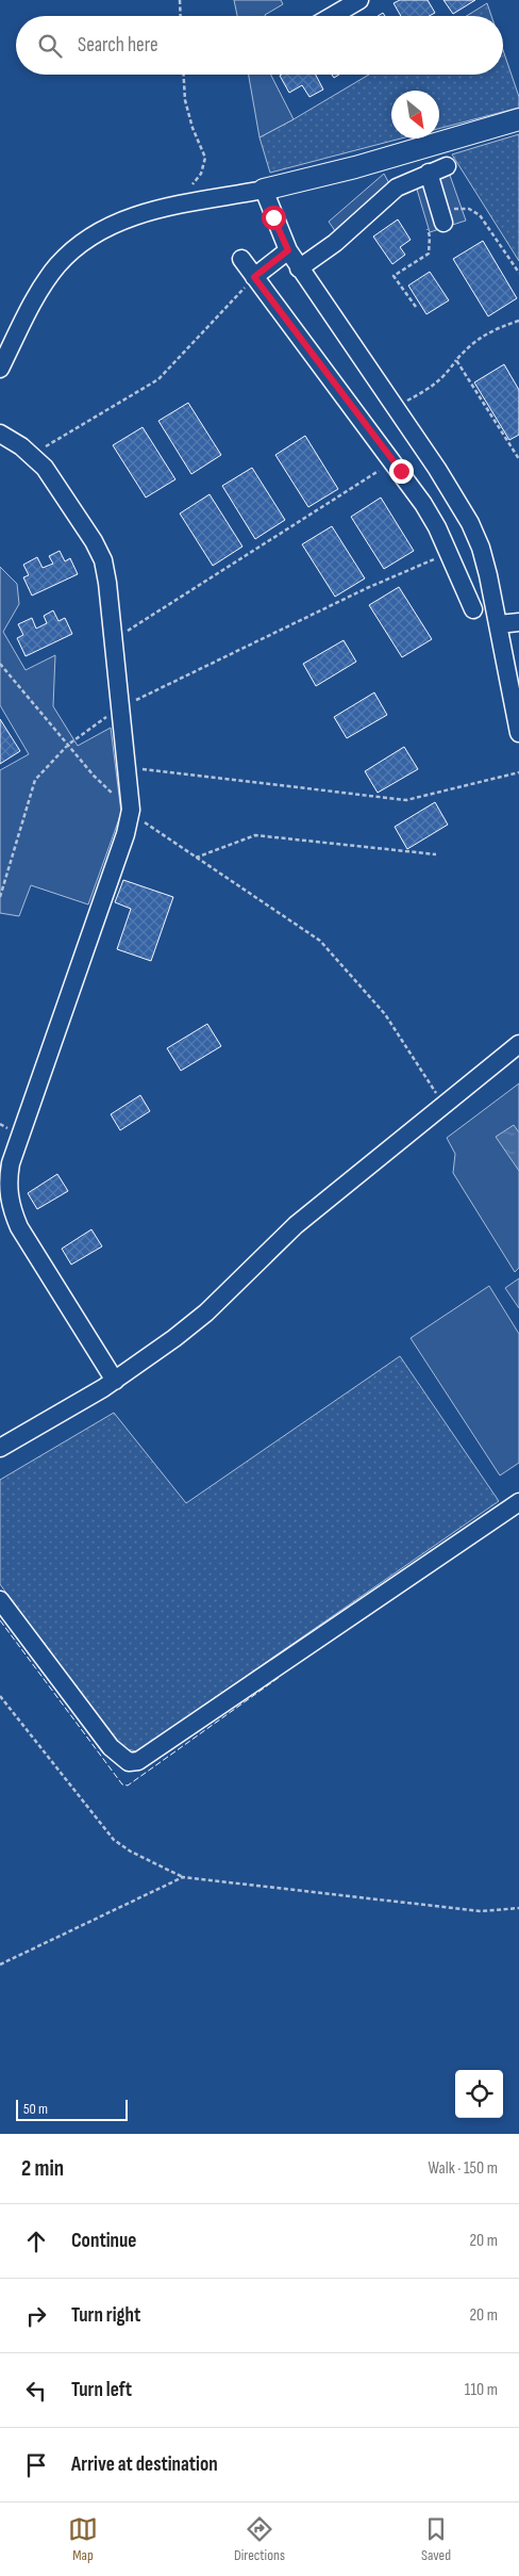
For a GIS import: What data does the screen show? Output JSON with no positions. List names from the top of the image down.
{
  "scale_bar": "50 m",
  "north": "bottom right",
  "page": {
    "search": "Search here",
    "scale": "50 m",
    "heading": ["2 min", "Walk · 150 m"],
    "list": [
      ["Continue", "20 m"],
      ["Turn right", "20 m"],
      ["Turn left", "110 m"],
      "Arrive at destination"
    ],
    "nav": ["Map", "Directions", "Saved"]
  }
}
